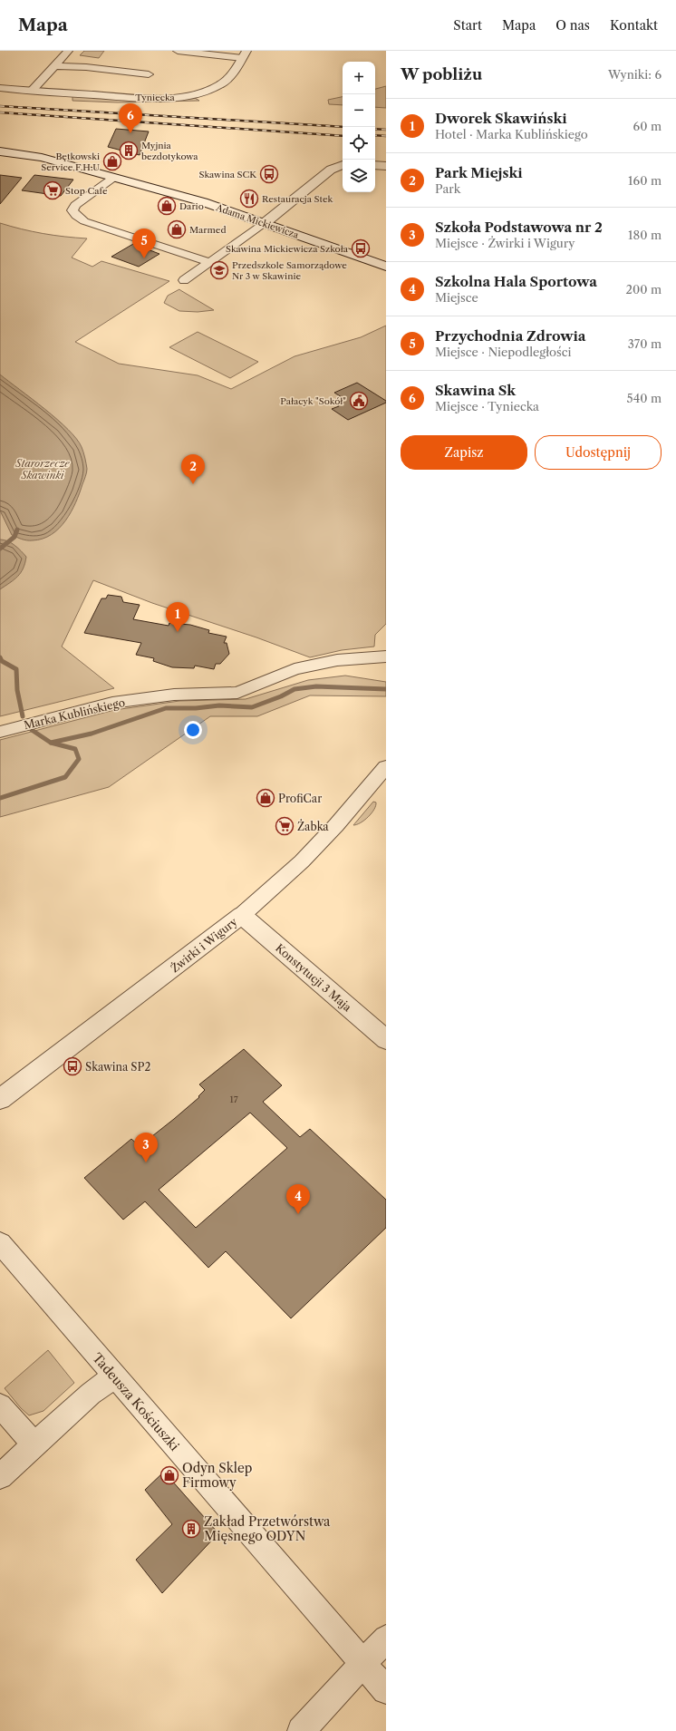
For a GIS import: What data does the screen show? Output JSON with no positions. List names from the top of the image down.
{
  "streets": {
    "street": [
      "Tyniecka",
      "Adama Mickiewicza",
      "Marka Kublińskiego",
      "Żwirki i Wigury",
      "Konstytucji 3 Maja",
      "Tadeusza Kościuszki"
    ]
  },
  "crossings": [
    ["Żwirki i Wigury", "Konstytucji 3 Maja"]
  ],
  "water": ["Starorzecze Skawinki"],
  "places": {
    "building": ["Myjnia bezdotykowa", "Zakład Przetwórstwa Mięsnego ODYN"],
    "shop": [
      "Bętkowski Service F.H.U",
      "Dario",
      "Marmed",
      "ProfiCar",
      "Odyn Sklep Firmowy"
    ],
    "bus stop": ["Skawina SCK", "Skawina Mickiewicza Szkoła", "Skawina SP2"],
    "supermarket": ["Stop Cafe", "Żabka"],
    "restaurant": ["Restauracja Stek"],
    "school or university": ["Przedszkole Samorządowe Nr 3 w Skawinie"],
    "public building": ["Pałacyk \"Sokół\""]
  },
  "house_numbers": ["17"],
  "page": {
    "header": "Mapa",
    "nav": [
      "Start",
      "Mapa",
      "O nas",
      "Kontakt"
    ],
    "heading": ["W pobliżu", "Wyniki: 6"],
    "map_buttons": ["+", "−"],
    "list": [
      {
        "mark": "1",
        "name": "Dworek Skawiński",
        "note": "Hotel · Marka Kublińskiego",
        "value": "60 m"
      },
      {
        "mark": "2",
        "name": "Park Miejski",
        "note": "Park",
        "value": "160 m"
      },
      {
        "mark": "3",
        "name": "Szkoła Podstawowa nr 2",
        "note": "Miejsce · Żwirki i Wigury",
        "value": "180 m"
      },
      {
        "mark": "4",
        "name": "Szkolna Hala Sportowa",
        "note": "Miejsce",
        "value": "200 m"
      },
      {
        "mark": "5",
        "name": "Przychodnia Zdrowia",
        "note": "Miejsce · Niepodległości",
        "value": "370 m"
      },
      {
        "mark": "6",
        "name": "Skawina Sk",
        "note": "Miejsce · Tyniecka",
        "value": "540 m"
      }
    ],
    "pins": [
      "6",
      "5",
      "2",
      "1",
      "3",
      "4"
    ],
    "buttons": ["Zapisz", "Udostępnij"]
  }
}
